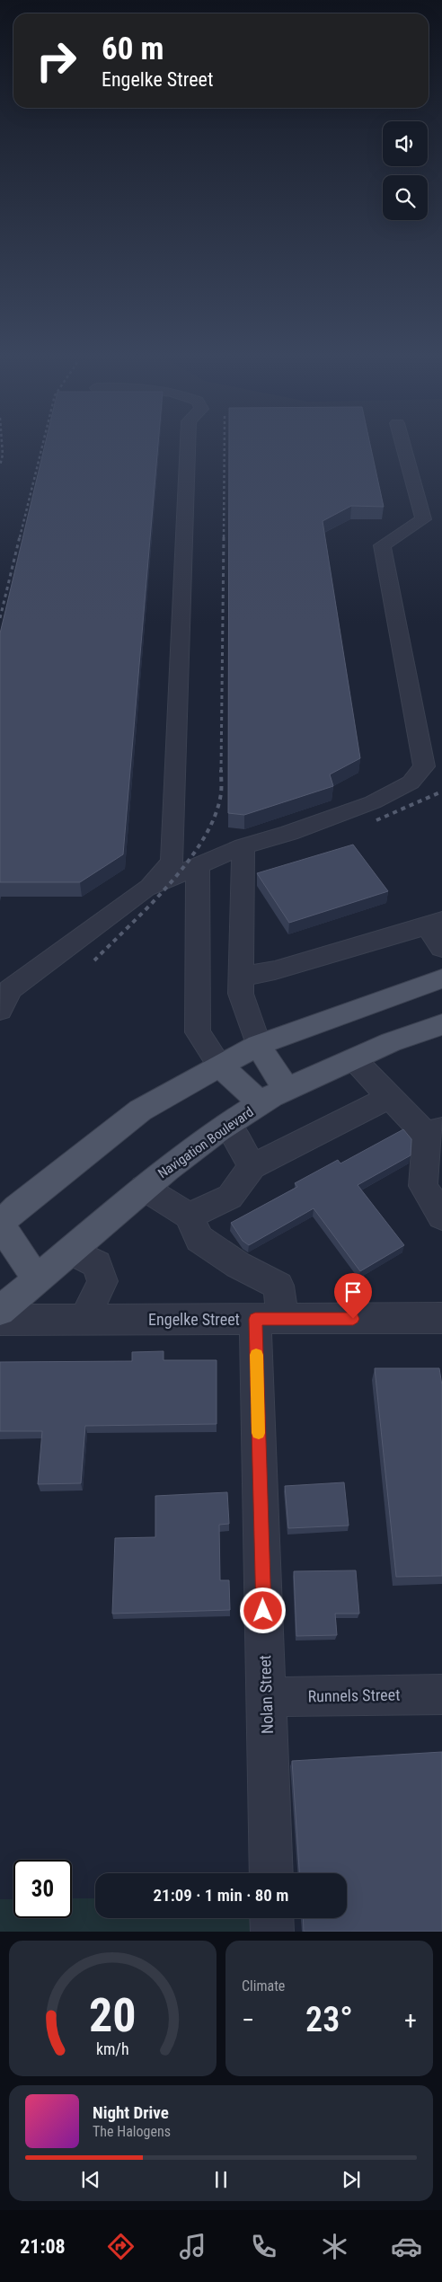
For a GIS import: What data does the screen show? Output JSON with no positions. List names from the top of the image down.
{
  "streets": {
    "main road": ["Navigation Boulevard"],
    "street": ["Engelke Street", "Nolan Street", "Runnels Street"]
  },
  "crossings": [
    ["Engelke Street", "Nolan Street"],
    ["Nolan Street", "Runnels Street"]
  ],
  "page": {
    "turn": ["60 m", "Engelke Street"],
    "limit": "30",
    "trip": "21:09 · 1 min · 80 m",
    "tile": "Climate",
    "heat": ["−", "23°", "+"],
    "song": ["Night Drive", "The Halogens"],
    "tabs": "21:08",
    "gauge": ["20", "km/h"]
  }
}
